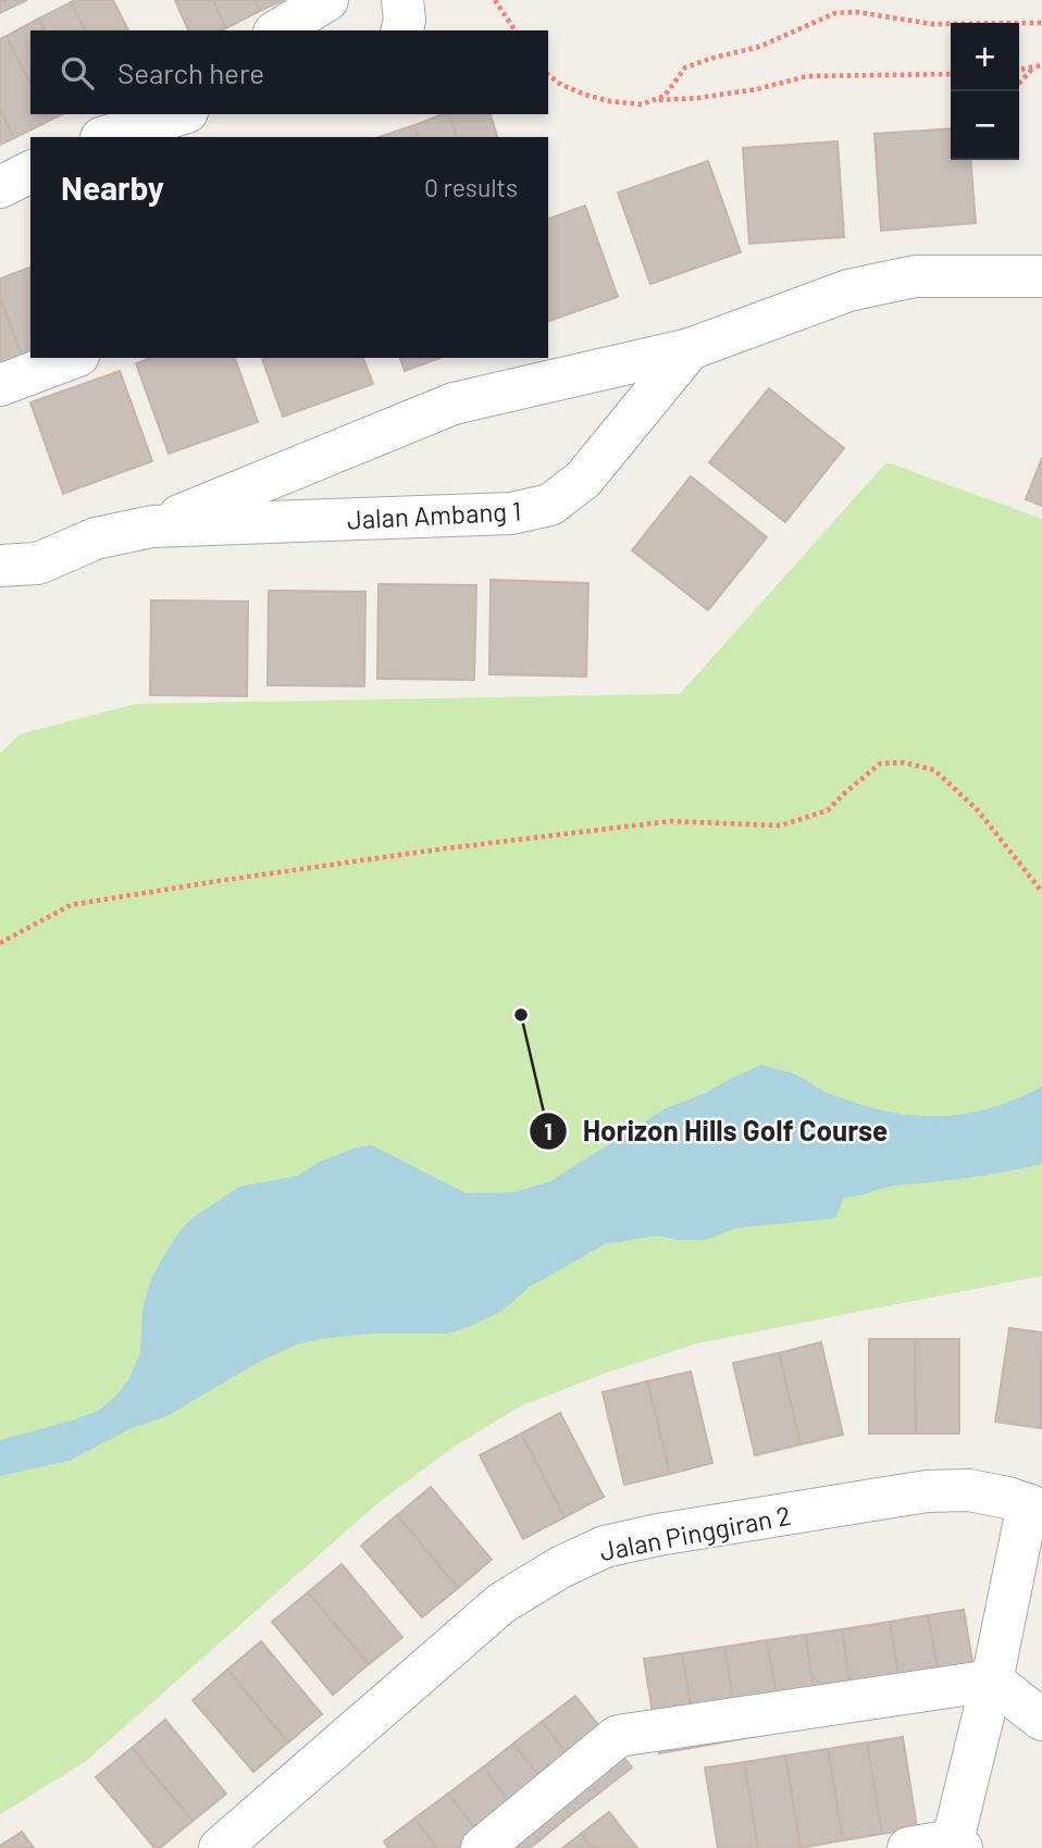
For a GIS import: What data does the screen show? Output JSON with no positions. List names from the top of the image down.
{
  "streets": {
    "street": ["Jalan Ambang 1", "Jalan Pinggiran 2"]
  },
  "places": ["Horizon Hills Golf Course"],
  "page": {
    "map_buttons": ["+", "−"],
    "search": "Search here",
    "heading": ["Nearby", "0 results"]
  }
}
